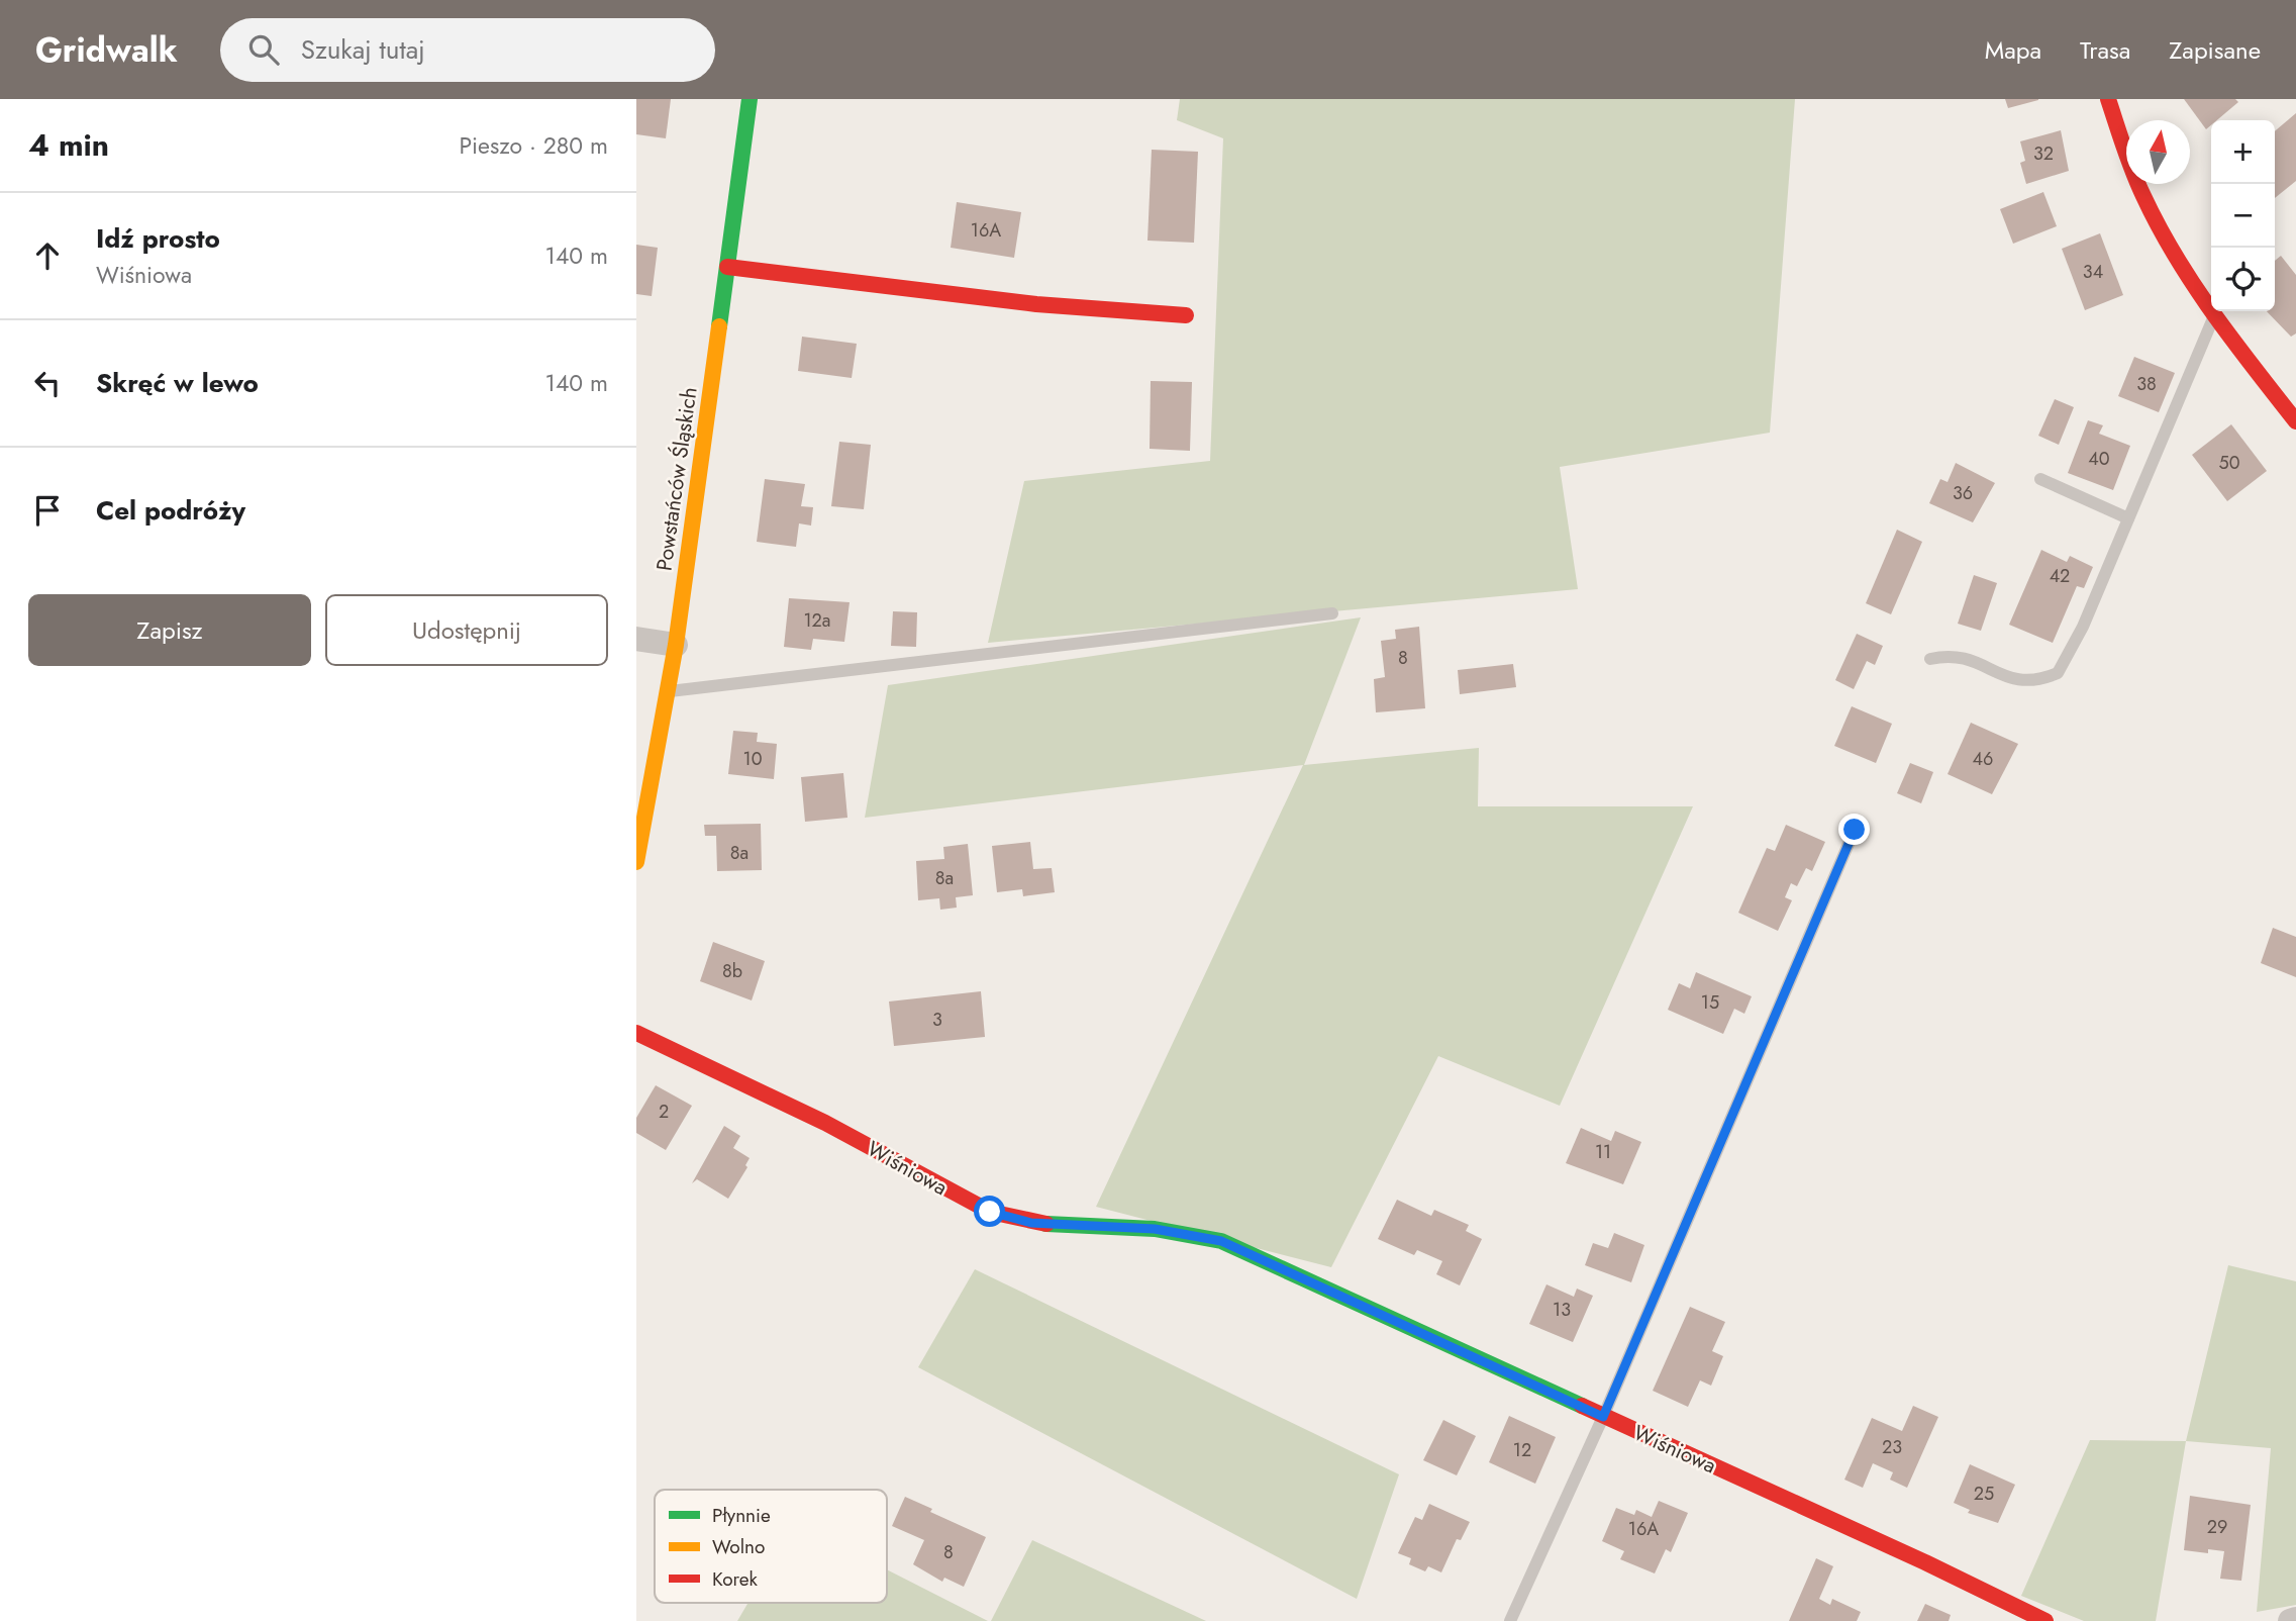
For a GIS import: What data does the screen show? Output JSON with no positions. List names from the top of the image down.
{
  "streets": {
    "street": ["Powstańców Śląskich", "Wiśniowa"]
  },
  "house_numbers": [
    "32",
    "16A",
    "34",
    "38",
    "40",
    "50",
    "36",
    "42",
    "12a",
    "8",
    "10",
    "46",
    "8a",
    "8a",
    "8b",
    "15",
    "3",
    "2",
    "11",
    "13",
    "23",
    "12",
    "25",
    "29",
    "16A",
    "8"
  ],
  "legend": ["Płynnie", "Wolno", "Korek"],
  "north": "top",
  "page": {
    "header": "Gridwalk",
    "search": "Szukaj tutaj",
    "nav": ["Mapa", "Trasa", "Zapisane"],
    "heading": ["4 min", "Pieszo · 280 m"],
    "map_buttons": ["+", "−"],
    "list": [
      ["Idź prosto", "Wiśniowa", "140 m"],
      ["Skręć w lewo", "140 m"],
      "Cel podróży"
    ],
    "buttons": ["Zapisz", "Udostępnij"]
  }
}
